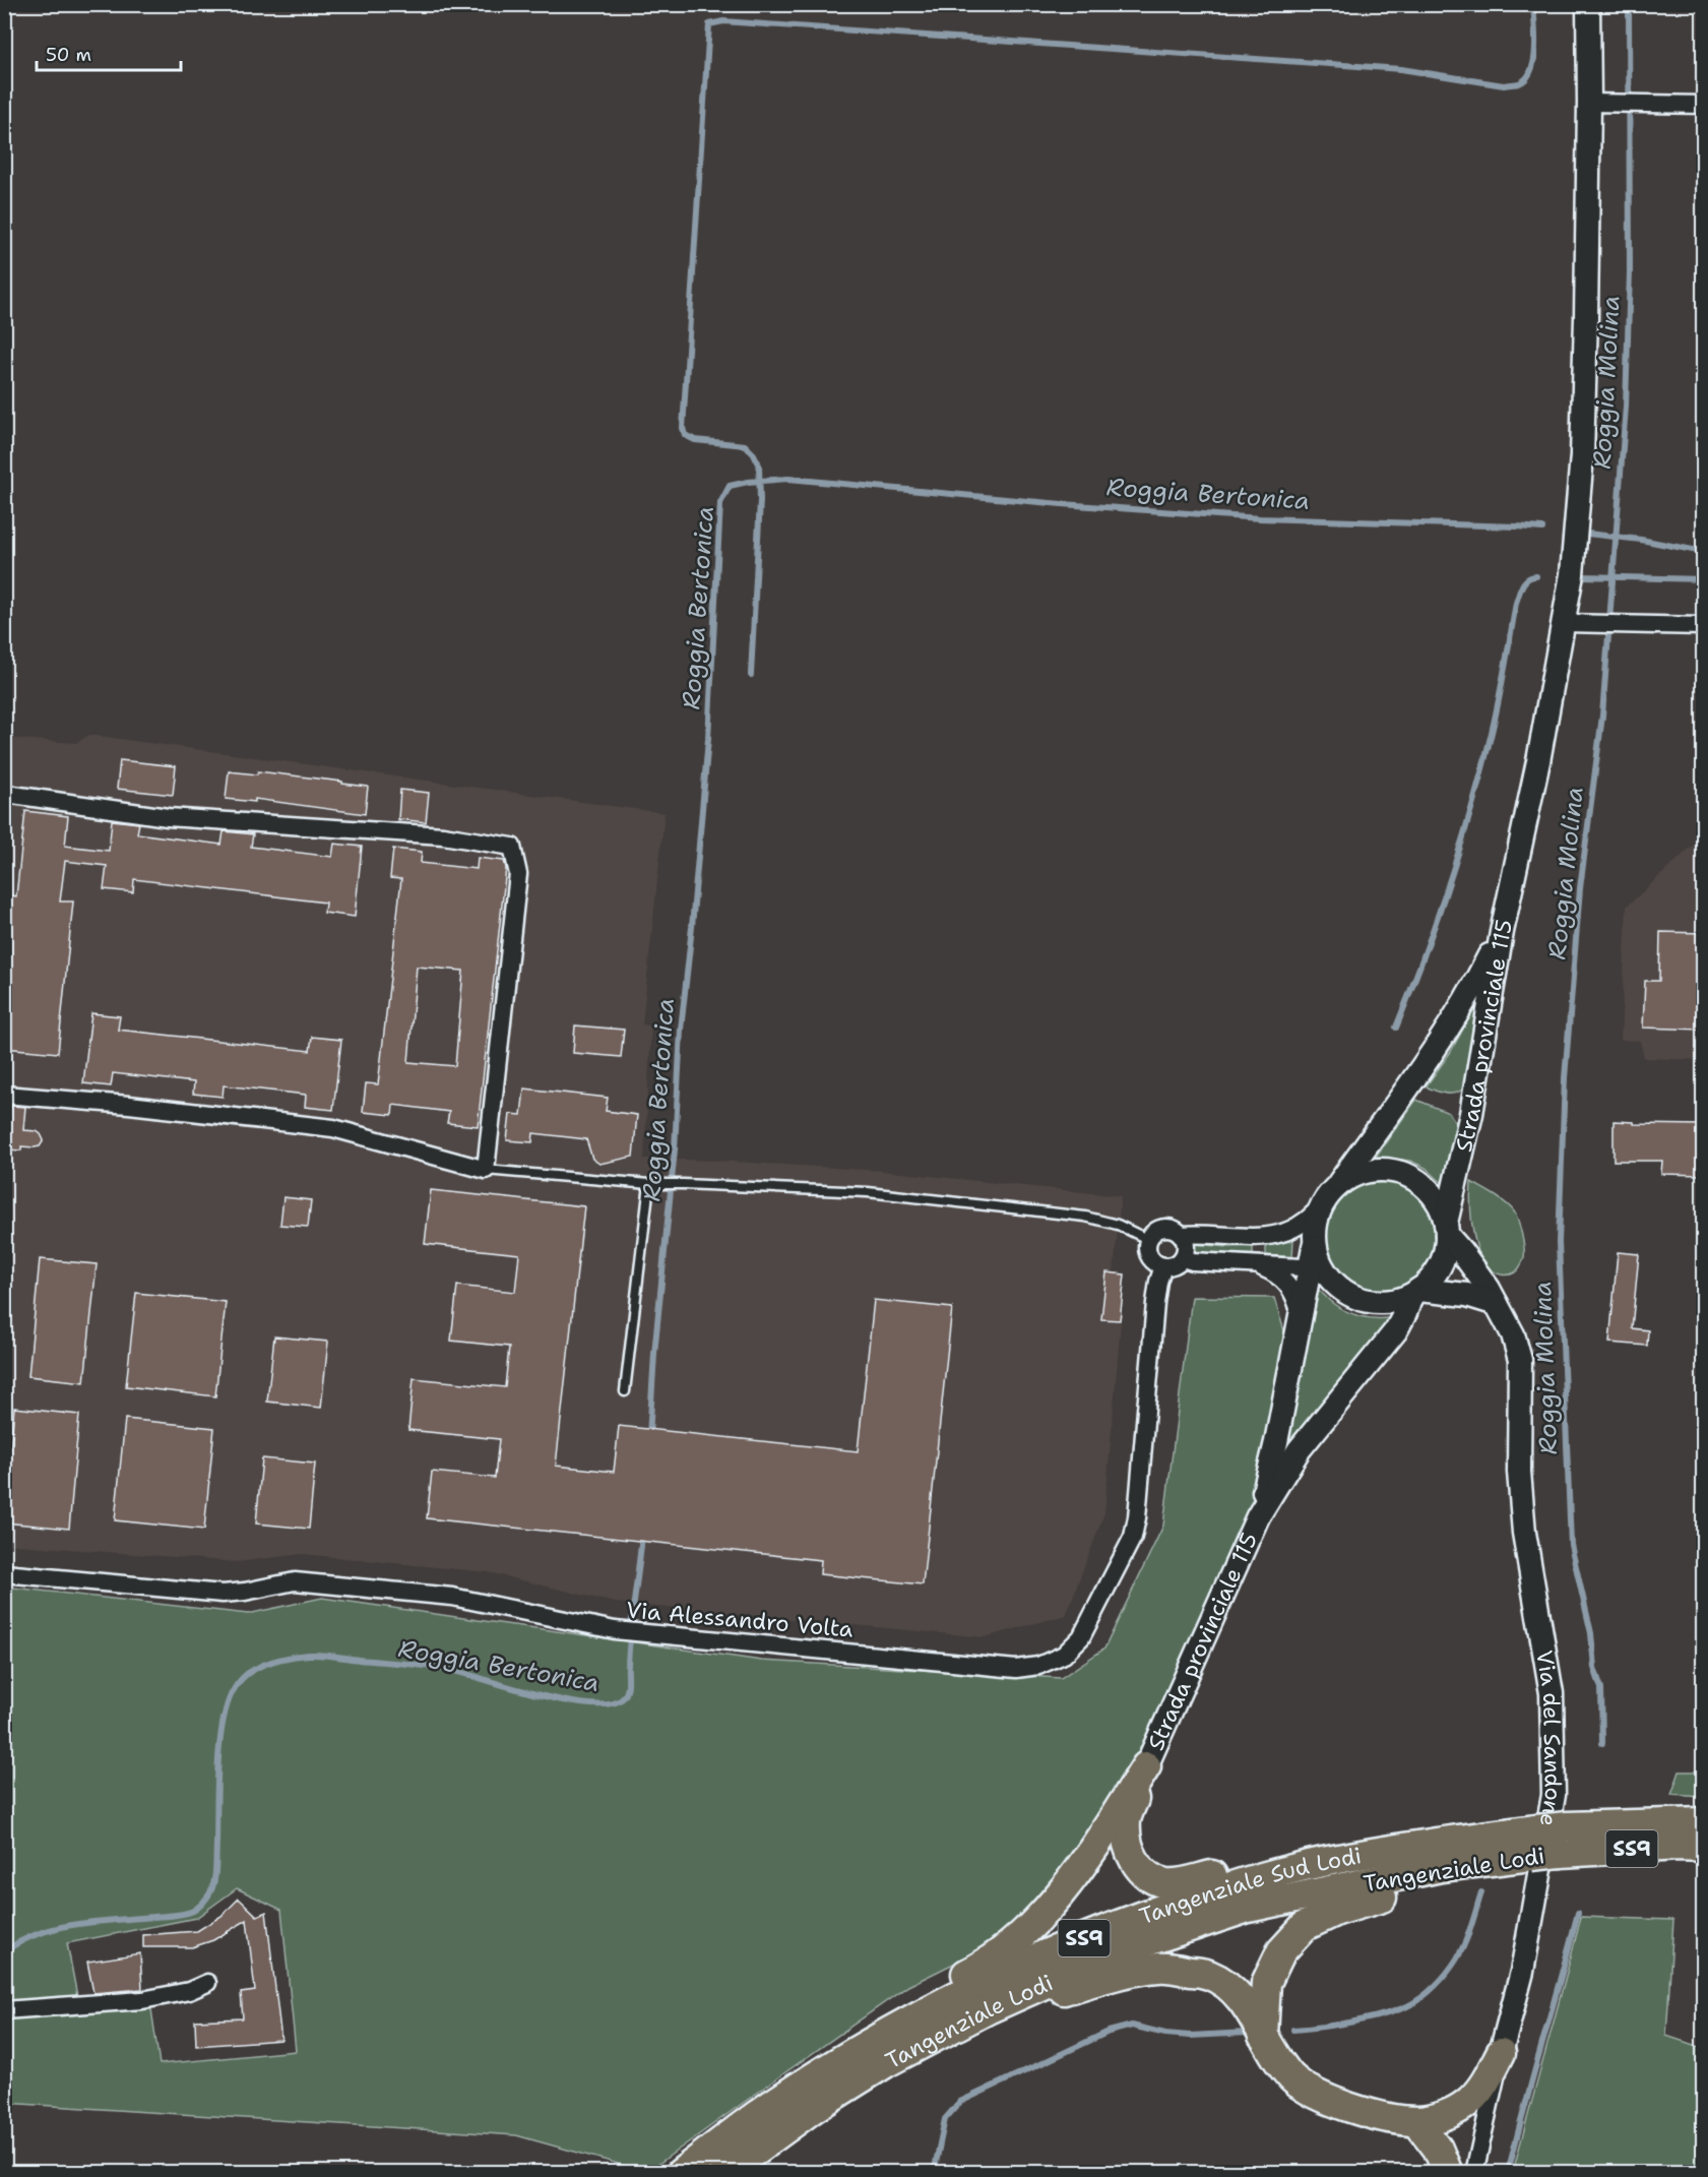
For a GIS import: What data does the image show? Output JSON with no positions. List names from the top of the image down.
{
  "streets": {
    "highway": ["SS9", "Tangenziale Lodi", "Tangenziale Sud Lodi"],
    "main road": ["Strada provinciale 115", "Via del Sandone"],
    "street": ["Via Alessandro Volta"]
  },
  "crossings": [
    ["Strada provinciale 115", "Via del Sandone"],
    ["SS9", "Tangenziale Lodi"],
    ["Tangenziale Lodi", "Tangenziale Sud Lodi"]
  ],
  "water": ["Roggia Molina", "Roggia Bertonica"],
  "scale_bar": "50 m"
}
